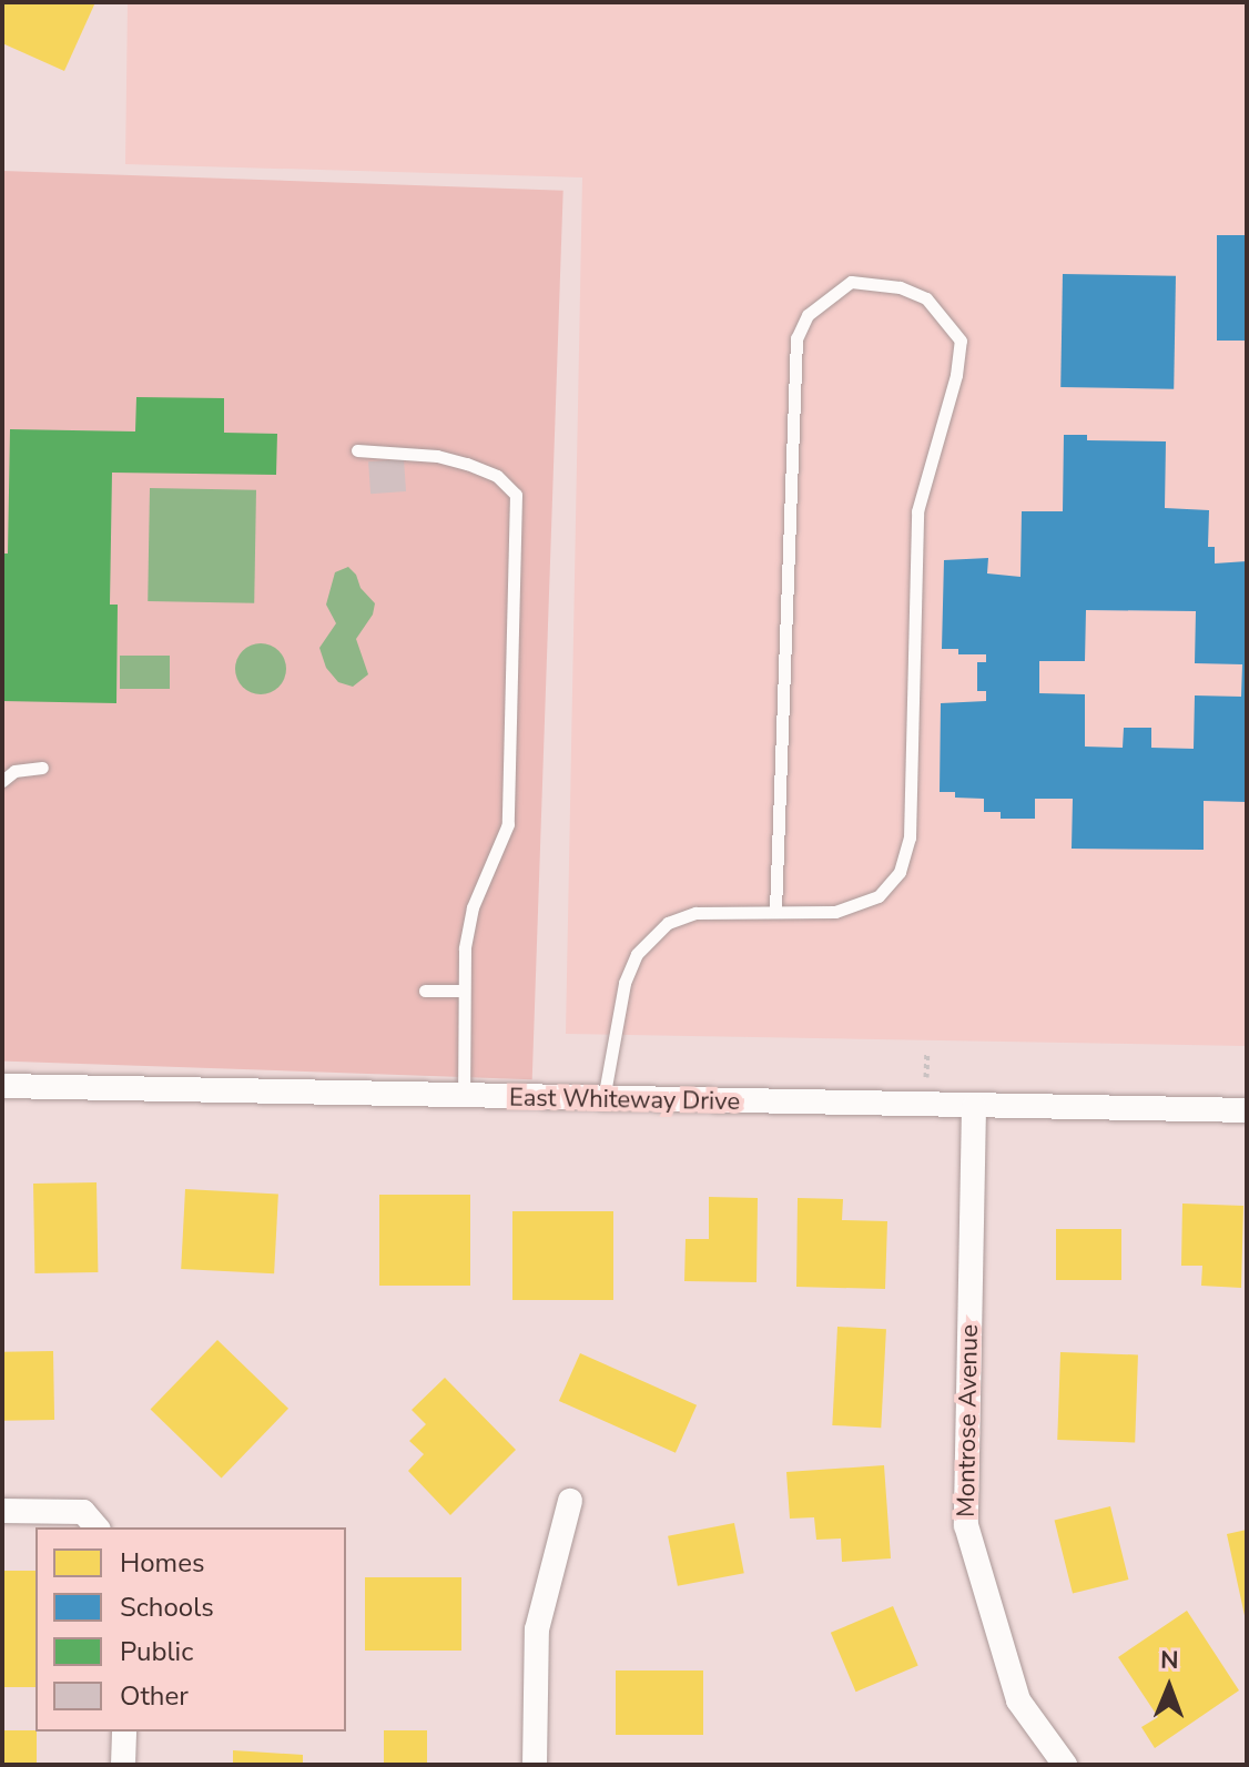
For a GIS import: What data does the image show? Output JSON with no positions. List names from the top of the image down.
{
  "streets": {
    "street": ["East Whiteway Drive", "Montrose Avenue"]
  },
  "crossings": [
    ["East Whiteway Drive", "Montrose Avenue"]
  ],
  "legend": [
    "Homes",
    "Schools",
    "Public",
    "Other"
  ],
  "north": "top"
}
